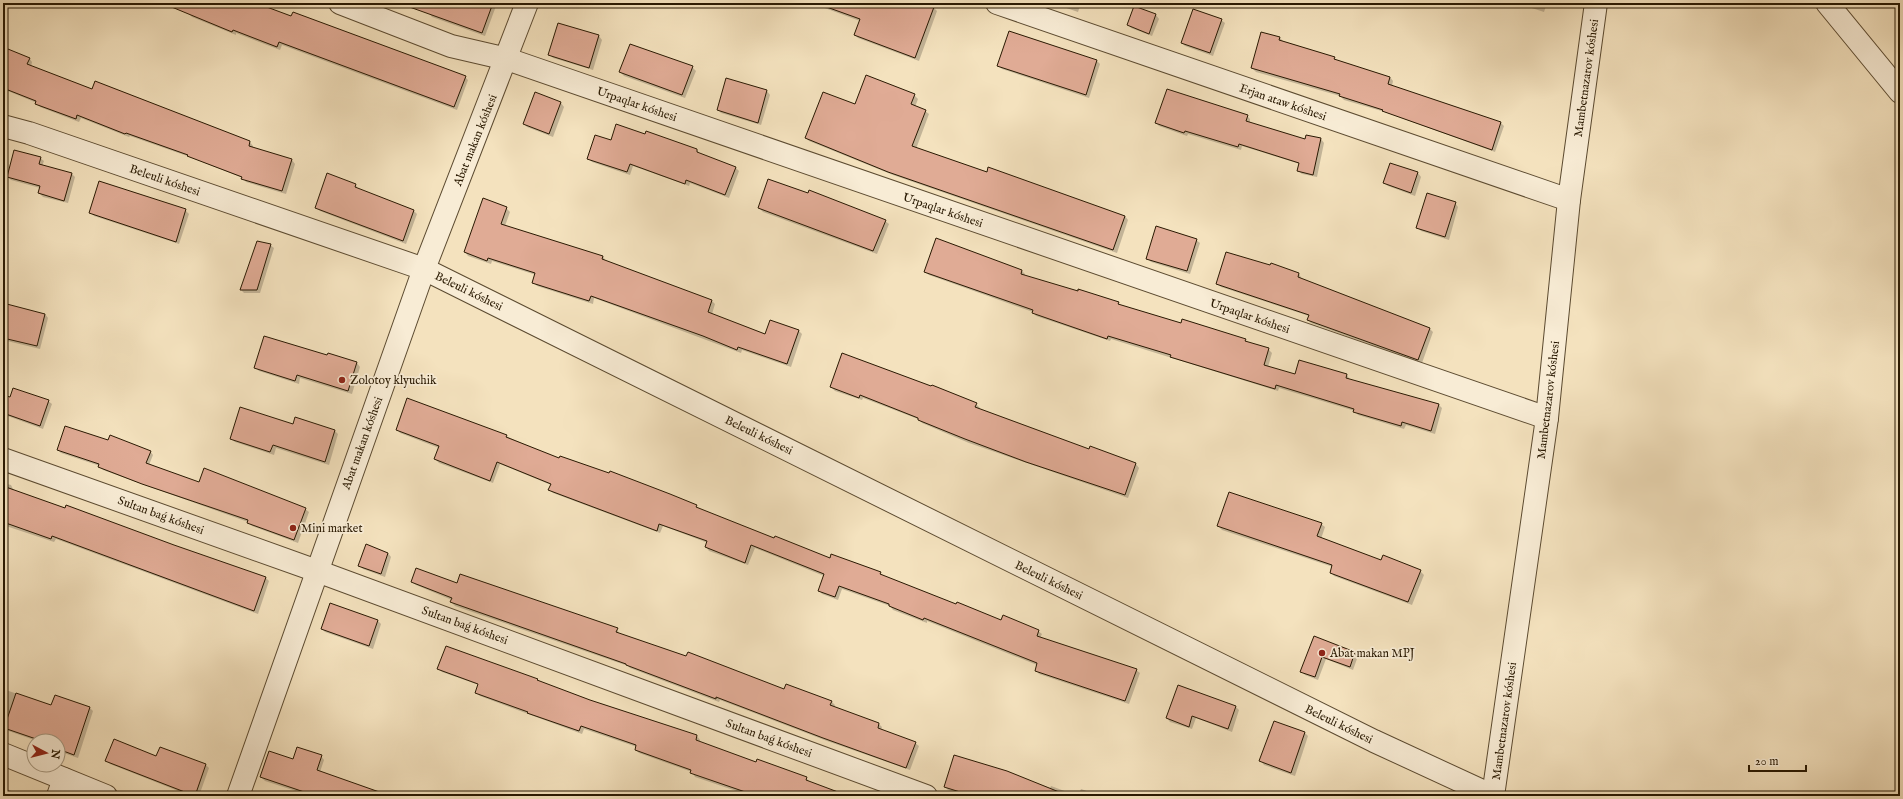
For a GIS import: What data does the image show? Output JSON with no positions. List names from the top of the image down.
{
  "streets": {
    "street": [
      "Mambetnazarov kóshesi",
      "Erjan ataw kóshesi",
      "Urpaqlar kóshesi",
      "Abat makan kóshesi",
      "Beleuli kóshesi",
      "Sultan baǵ kóshesi"
    ]
  },
  "crossings": [
    ["Mambetnazarov kóshesi", "Erjan ataw kóshesi"],
    ["Mambetnazarov kóshesi", "Urpaqlar kóshesi"],
    ["Mambetnazarov kóshesi", "Beleuli kóshesi"],
    ["Urpaqlar kóshesi", "Abat makan kóshesi"],
    ["Abat makan kóshesi", "Beleuli kóshesi"],
    ["Abat makan kóshesi", "Sultan baǵ kóshesi"]
  ],
  "places": ["Zolotoy klyuchik", "Mini market", "Abat makan MPJ"],
  "scale_bar": "20 m",
  "north": "right"
}
